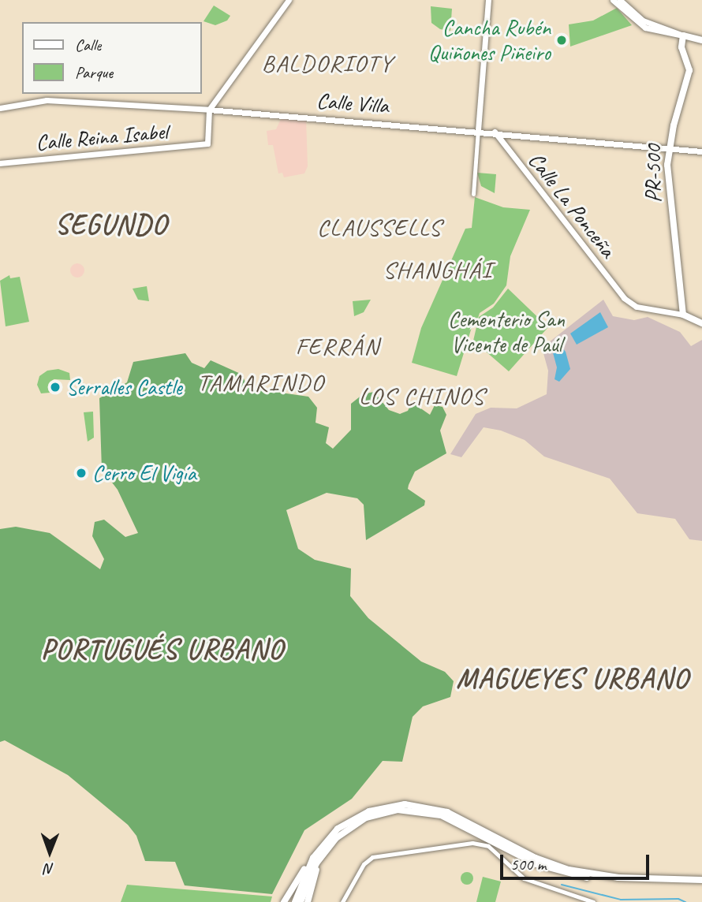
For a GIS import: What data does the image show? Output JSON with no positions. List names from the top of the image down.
{
  "streets": {
    "highway": ["PR-500"],
    "main road": ["Calle Villa", "Calle Reina Isabel", "Calle La Ponceña"]
  },
  "crossings": [
    ["Calle Villa", "Calle Reina Isabel"],
    ["Calle Villa", "PR-500"],
    ["Calle Villa", "Calle La Ponceña"],
    ["PR-500", "Calle La Ponceña"]
  ],
  "districts": [
    "BALDORIOTY",
    "SEGUNDO",
    "CLAUSSELLS",
    "SHANGHÁI",
    "FERRÁN",
    "TAMARINDO",
    "LOS CHINOS",
    "PORTUGUÉS URBANO",
    "MAGUEYES URBANO"
  ],
  "parks": ["Cementerio San Vicente de Paúl"],
  "places": ["Cancha Rubén Quiñones Piñeiro", "Serralles Castle", "Cerro El Vigía"],
  "legend": ["Calle", "Parque"],
  "scale_bar": "500 m",
  "north": "bottom"
}
